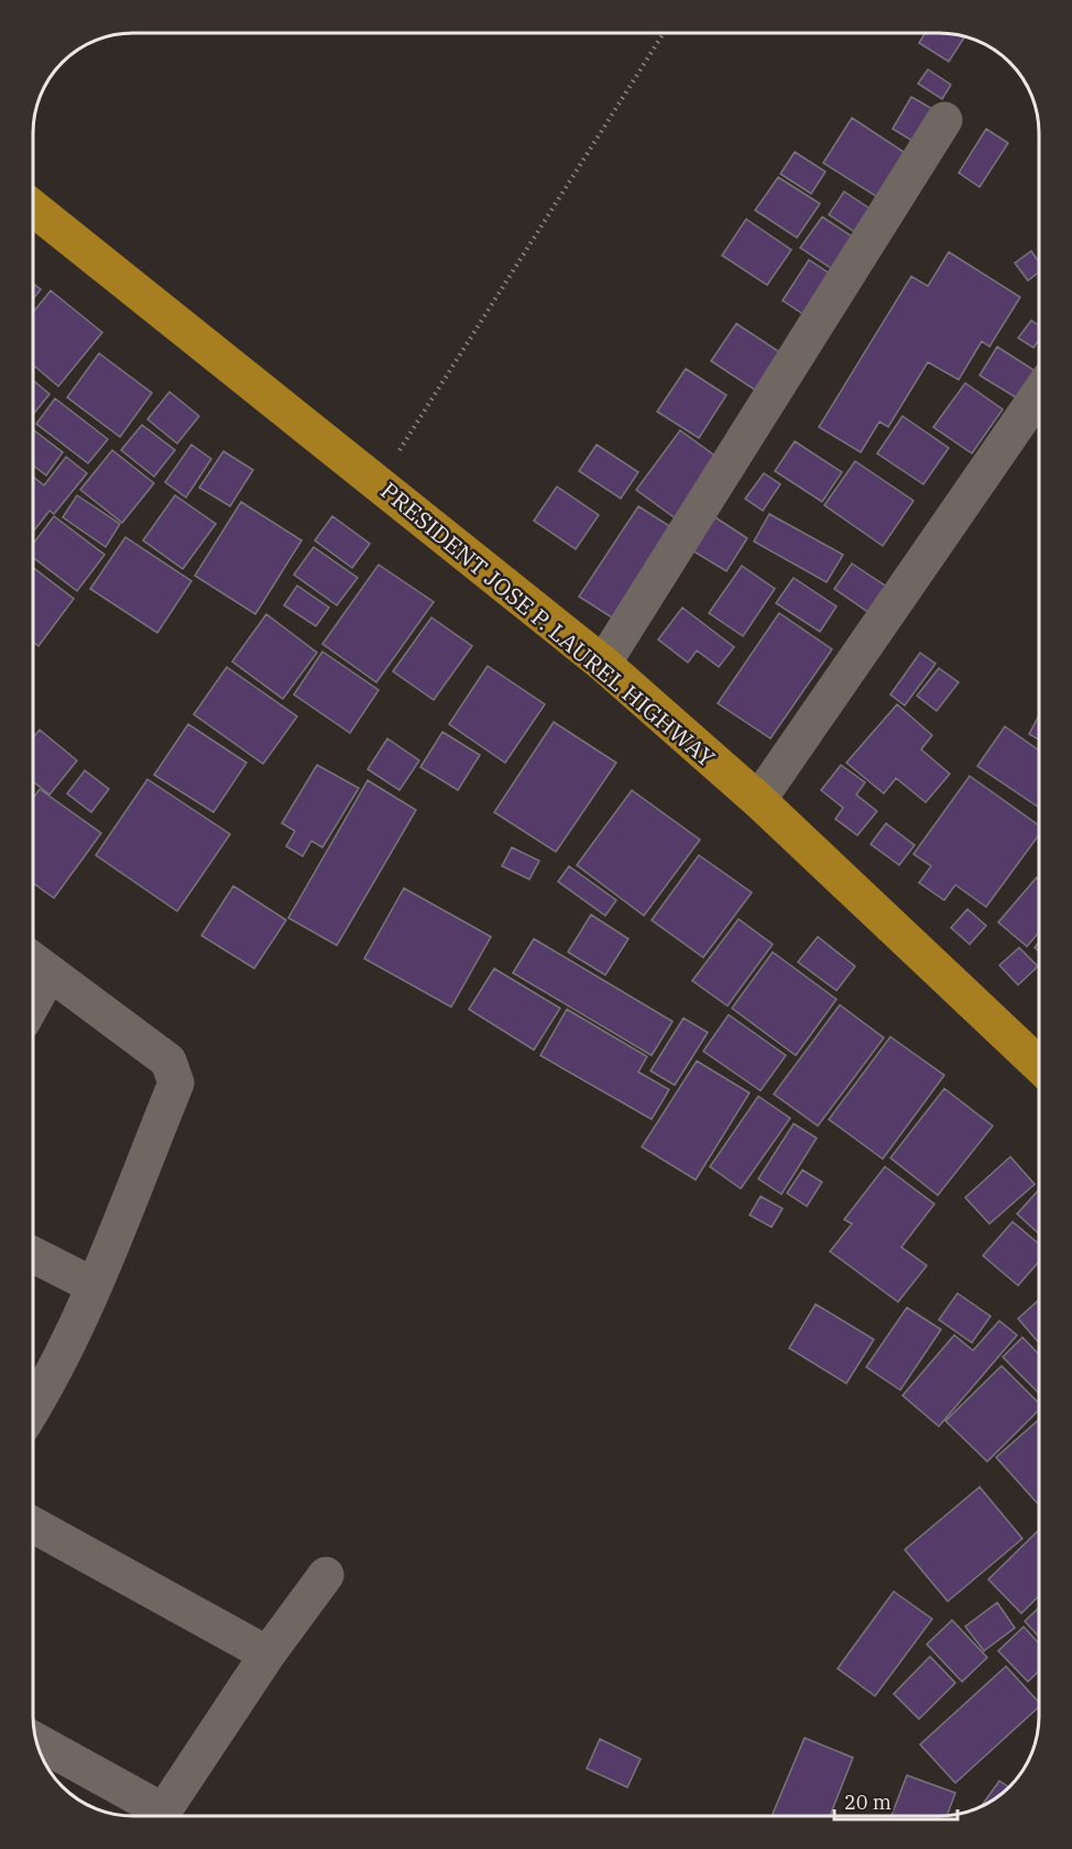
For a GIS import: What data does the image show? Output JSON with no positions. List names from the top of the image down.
{
  "streets": {
    "highway": ["PRESIDENT JOSE P. LAUREL HIGHWAY"]
  },
  "scale_bar": "20 m"
}
